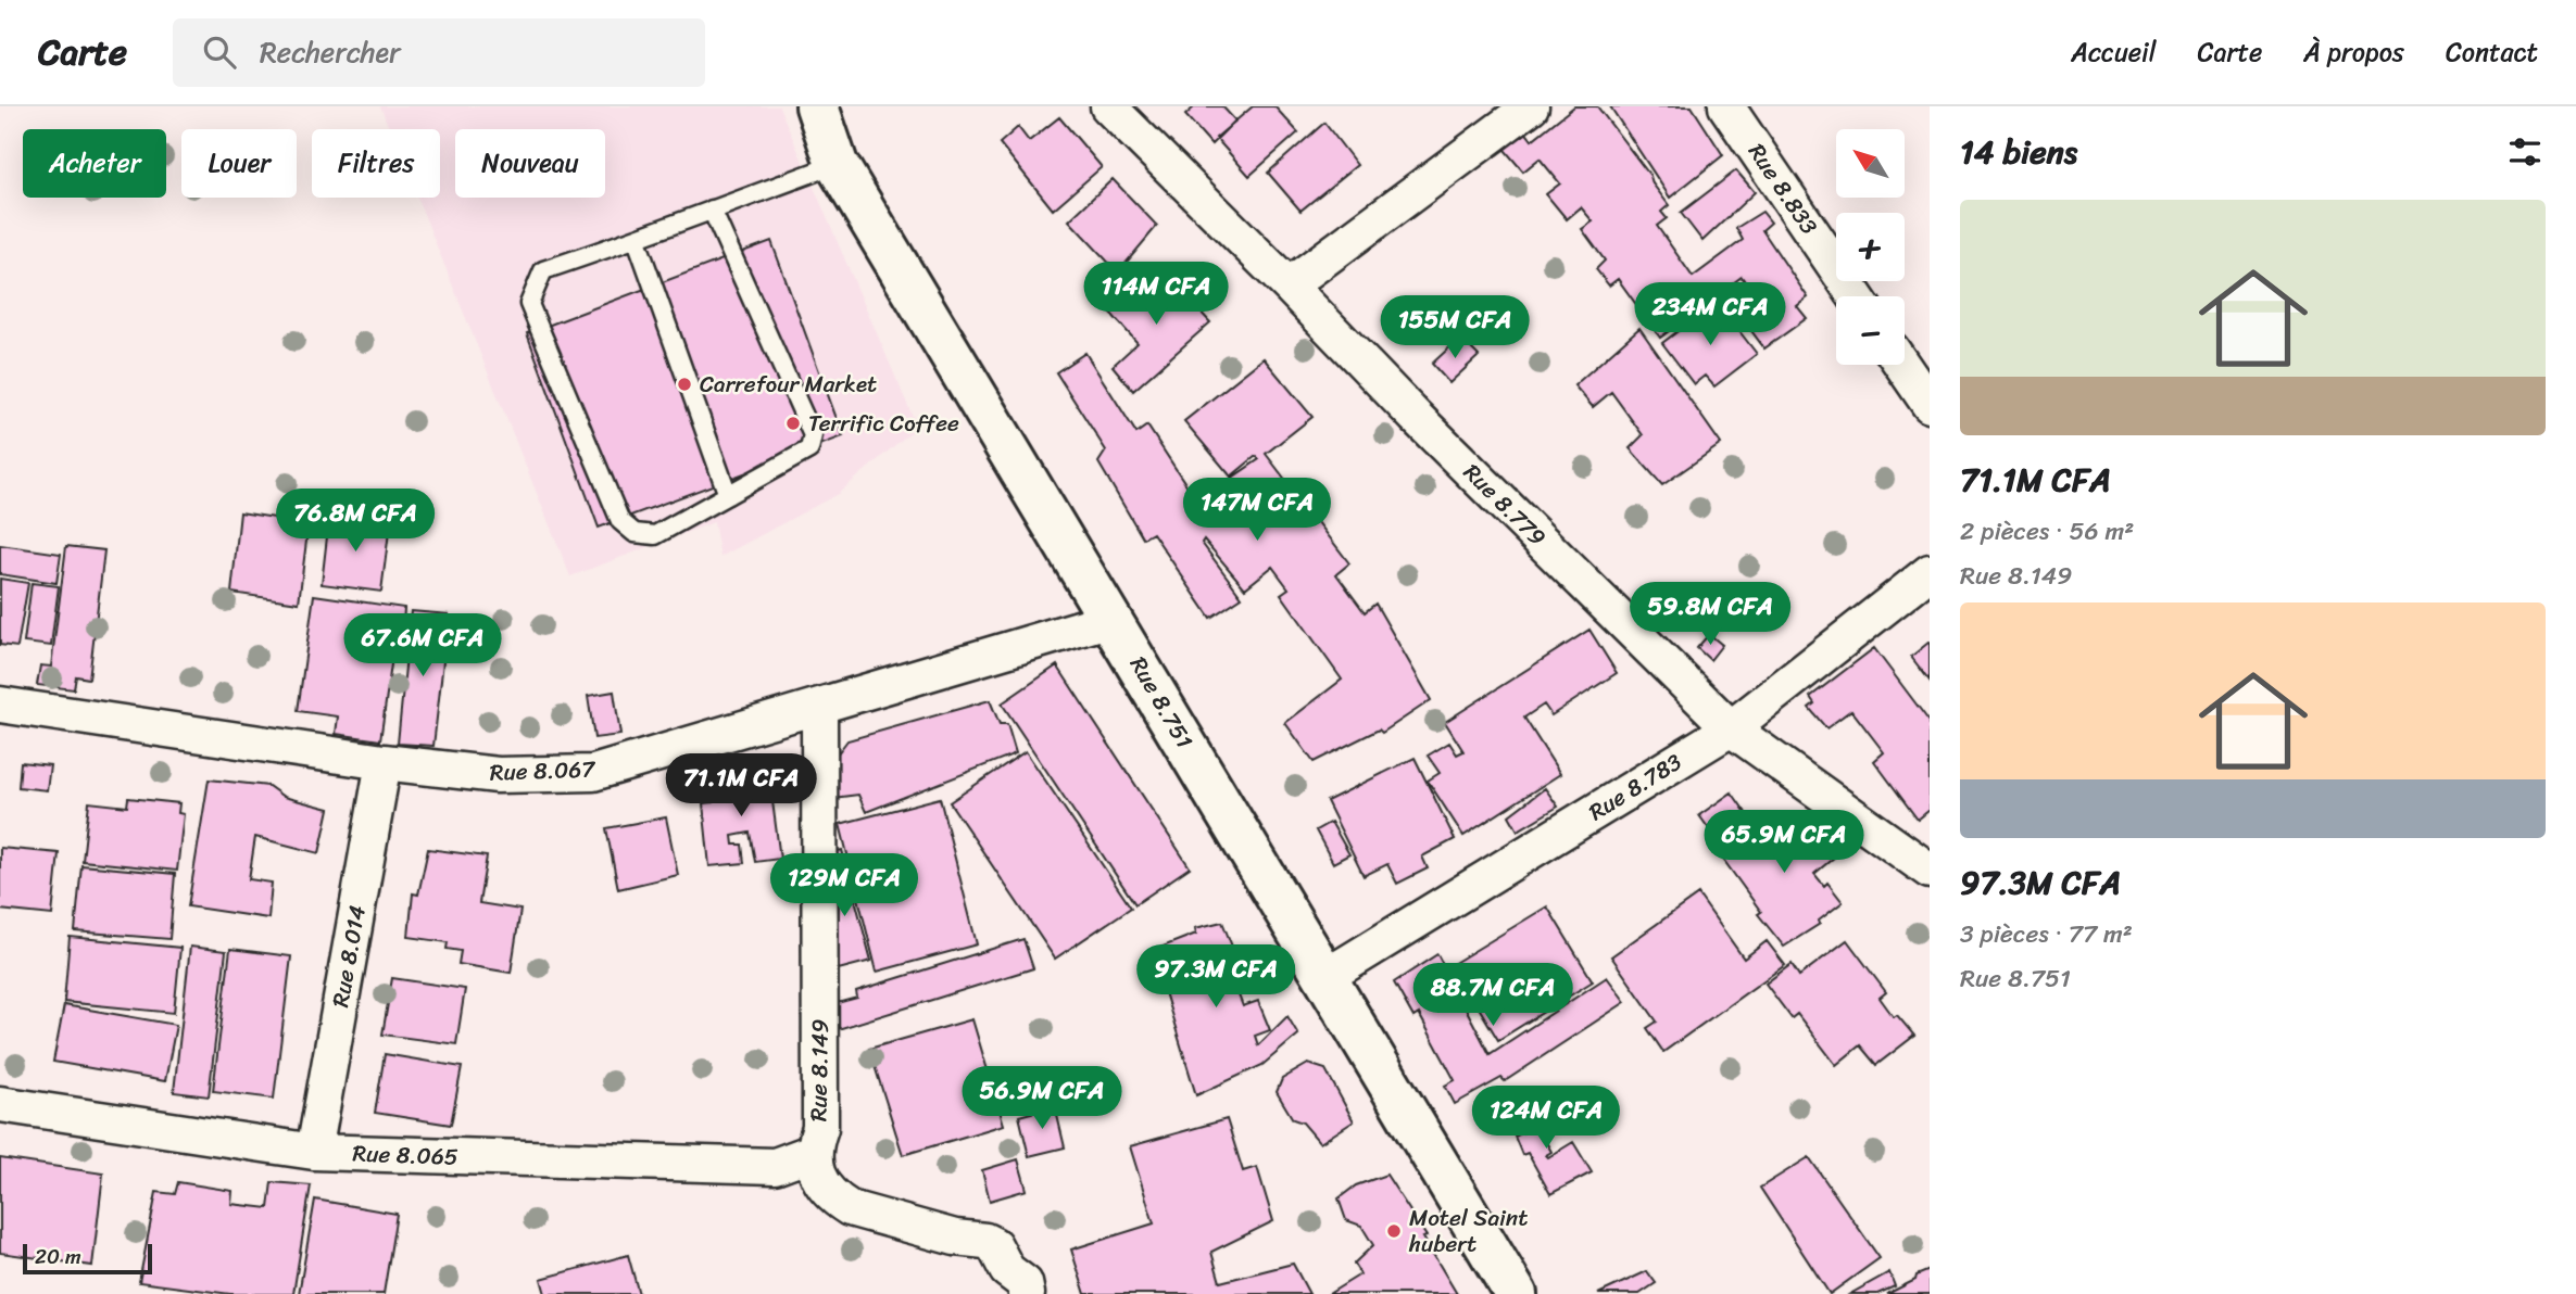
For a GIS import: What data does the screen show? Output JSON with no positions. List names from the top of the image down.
{
  "streets": {
    "main road": ["Rue 8.751"],
    "street": [
      "Rue 8.833",
      "Rue 8.779",
      "Rue 8.067",
      "Rue 8.783",
      "Rue 8.014",
      "Rue 8.149",
      "Rue 8.065"
    ]
  },
  "crossings": [
    ["Rue 8.779", "Rue 8.783"],
    ["Rue 8.751", "Rue 8.067"],
    ["Rue 8.751", "Rue 8.783"],
    ["Rue 8.067", "Rue 8.014"],
    ["Rue 8.067", "Rue 8.149"],
    ["Rue 8.014", "Rue 8.065"],
    ["Rue 8.149", "Rue 8.065"]
  ],
  "places": ["Carrefour Market", "Terrific Coffee", "Motel Saint hubert"],
  "scale_bar": "20 m",
  "north": "top left",
  "page": {
    "header": "Carte",
    "search": "Rechercher",
    "nav": [
      "Accueil",
      "Carte",
      "À propos",
      "Contact"
    ],
    "heading": "14 biens",
    "map_buttons": ["+", "−"],
    "chip": [
      "Acheter",
      "Louer",
      "Filtres",
      "Nouveau"
    ],
    "list": [
      {
        "name": "71.1M CFA",
        "note": "2 pièces · 56 m² · Rue 8.149"
      },
      {
        "name": "97.3M CFA",
        "note": "3 pièces · 77 m² · Rue 8.751"
      }
    ],
    "price": [
      "114M CFA",
      "234M CFA",
      "155M CFA",
      "147M CFA",
      "76.8M CFA",
      "59.8M CFA",
      "67.6M CFA",
      "71.1M CFA",
      "65.9M CFA",
      "129M CFA",
      "97.3M CFA",
      "88.7M CFA",
      "56.9M CFA",
      "124M CFA"
    ],
    "scale": "20 m"
  }
}
